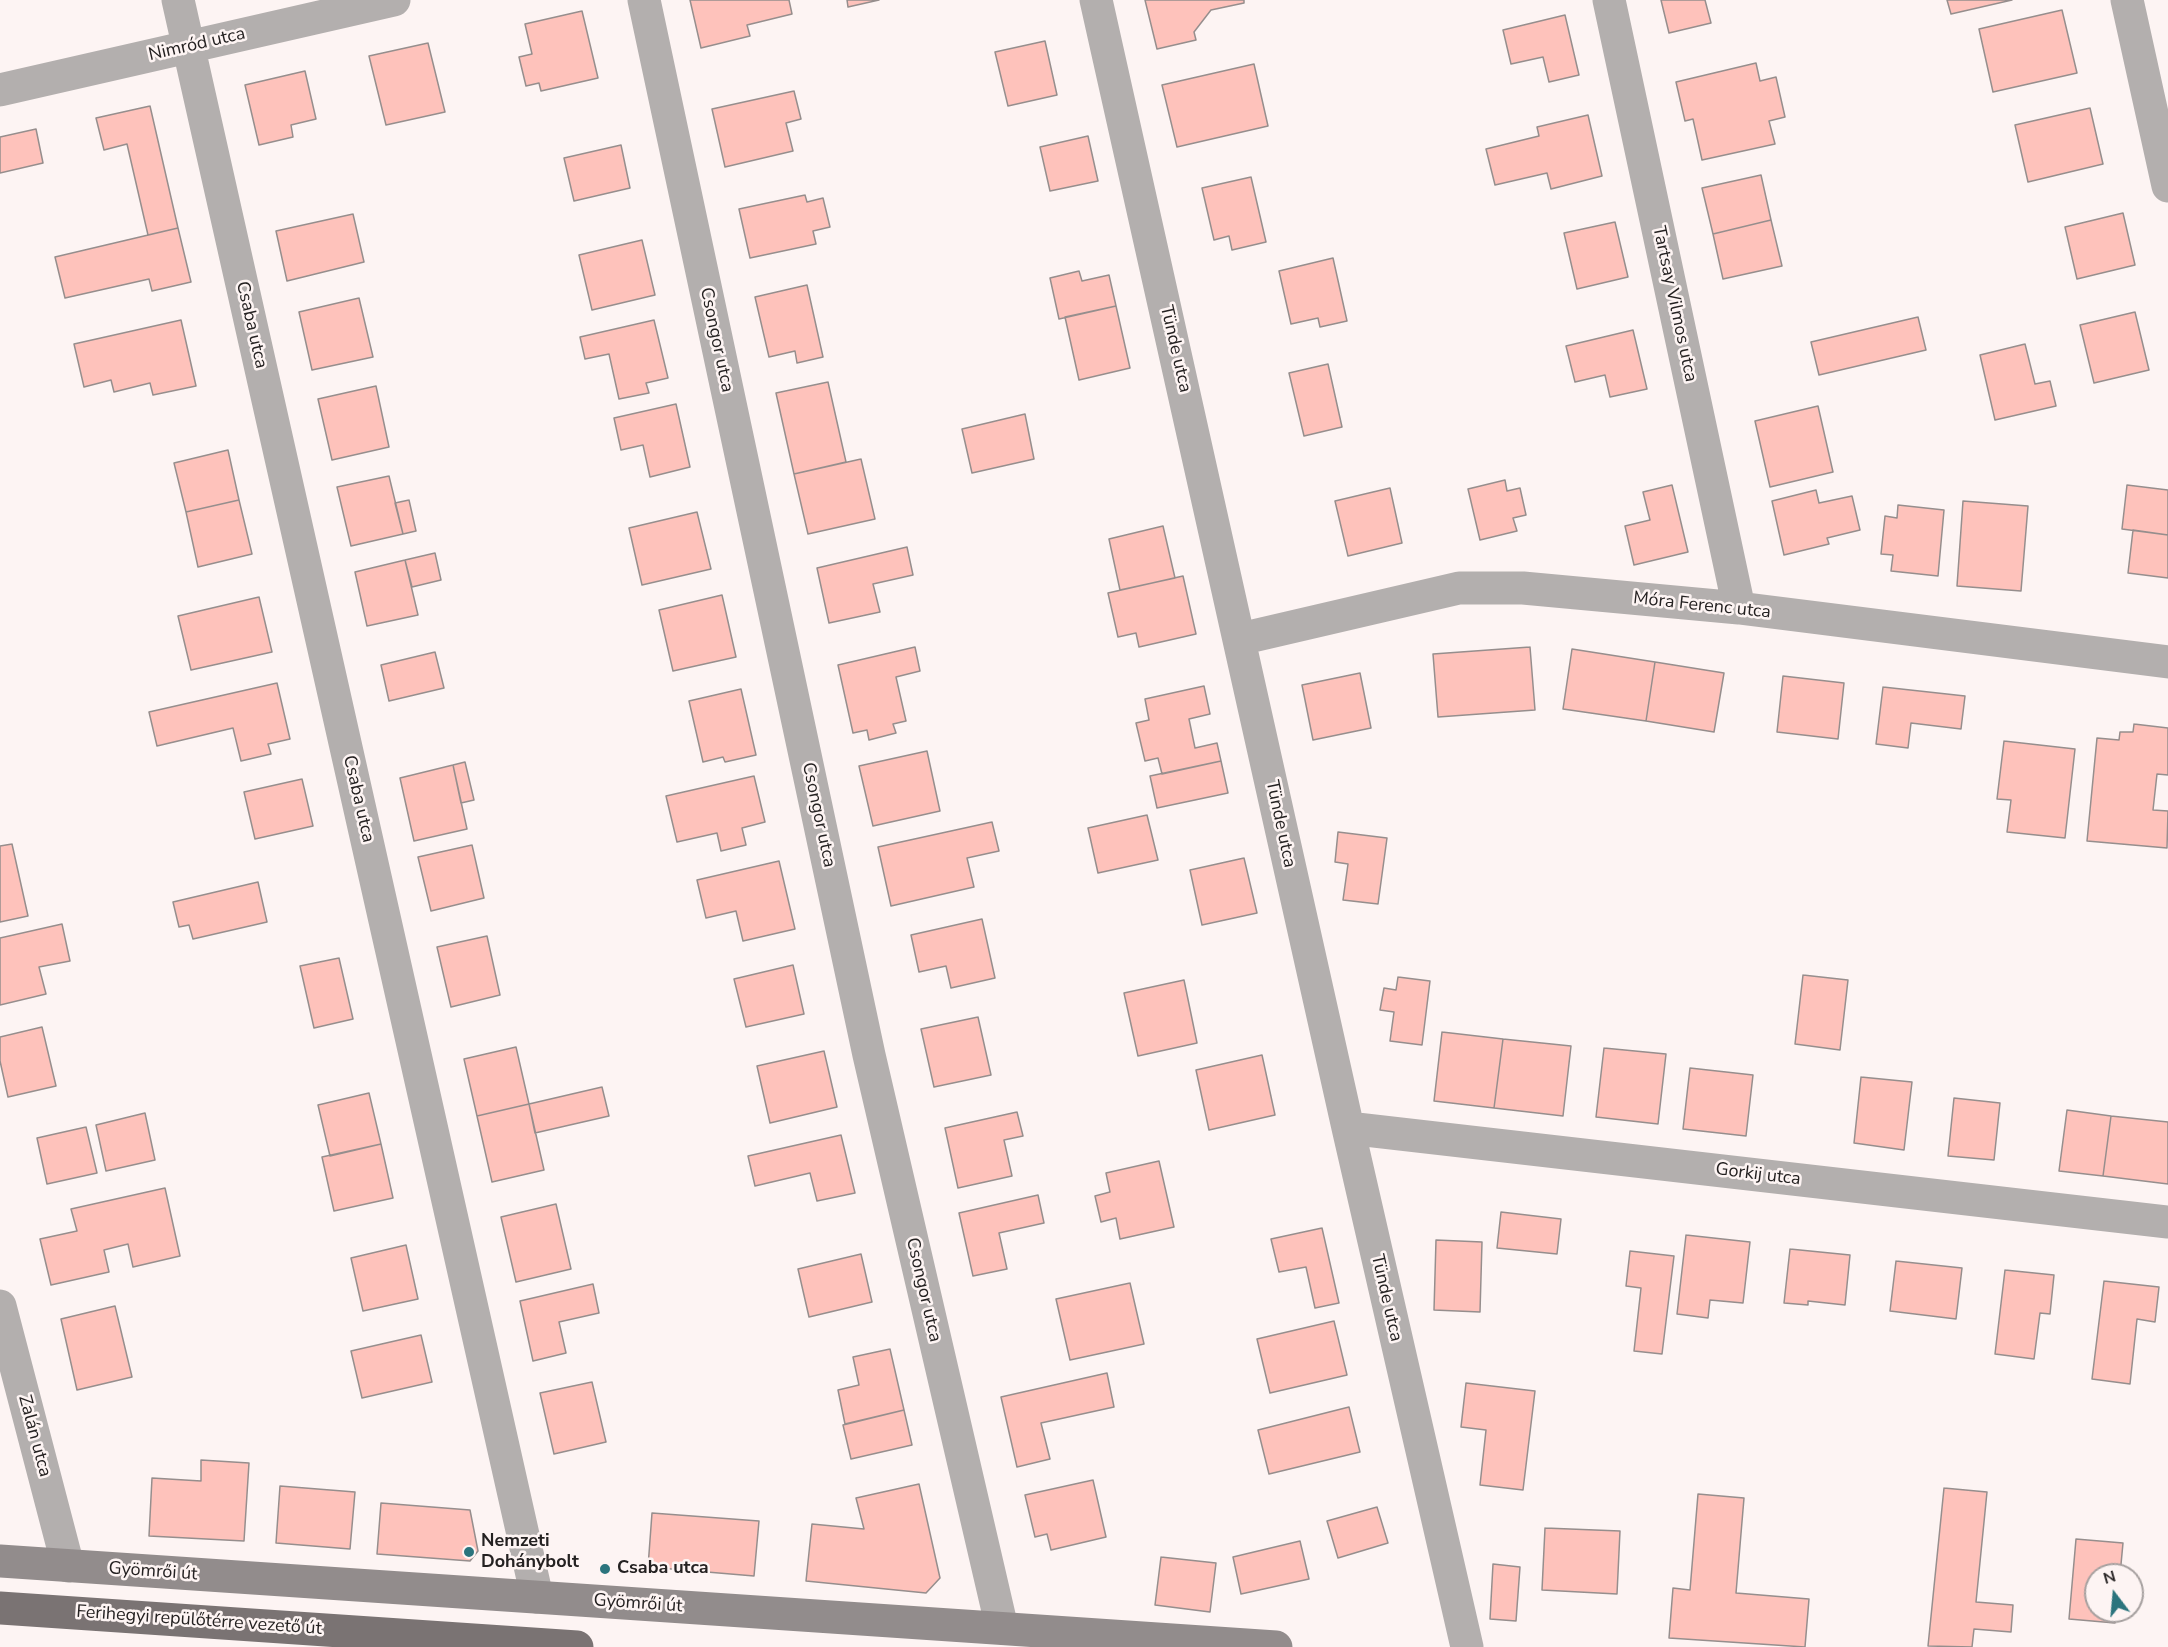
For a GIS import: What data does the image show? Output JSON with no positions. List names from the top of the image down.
{
  "streets": {
    "main road": ["Ferihegyi repülőtérre vezető út"],
    "street": [
      "Nimród utca",
      "Tartsay Vilmos utca",
      "Csaba utca",
      "Csongor utca",
      "Tünde utca",
      "Móra Ferenc utca",
      "Gorkij utca",
      "Zalán utca",
      "Gyömrői út"
    ]
  },
  "crossings": [
    ["Nimród utca", "Csaba utca"],
    ["Tartsay Vilmos utca", "Móra Ferenc utca"],
    ["Csaba utca", "Gyömrői út"],
    ["Csongor utca", "Gyömrői út"],
    ["Tünde utca", "Móra Ferenc utca"],
    ["Tünde utca", "Gorkij utca"],
    ["Zalán utca", "Gyömrői út"]
  ],
  "places": ["Nemzeti Dohánybolt", "Csaba utca"],
  "north": "top"
}
